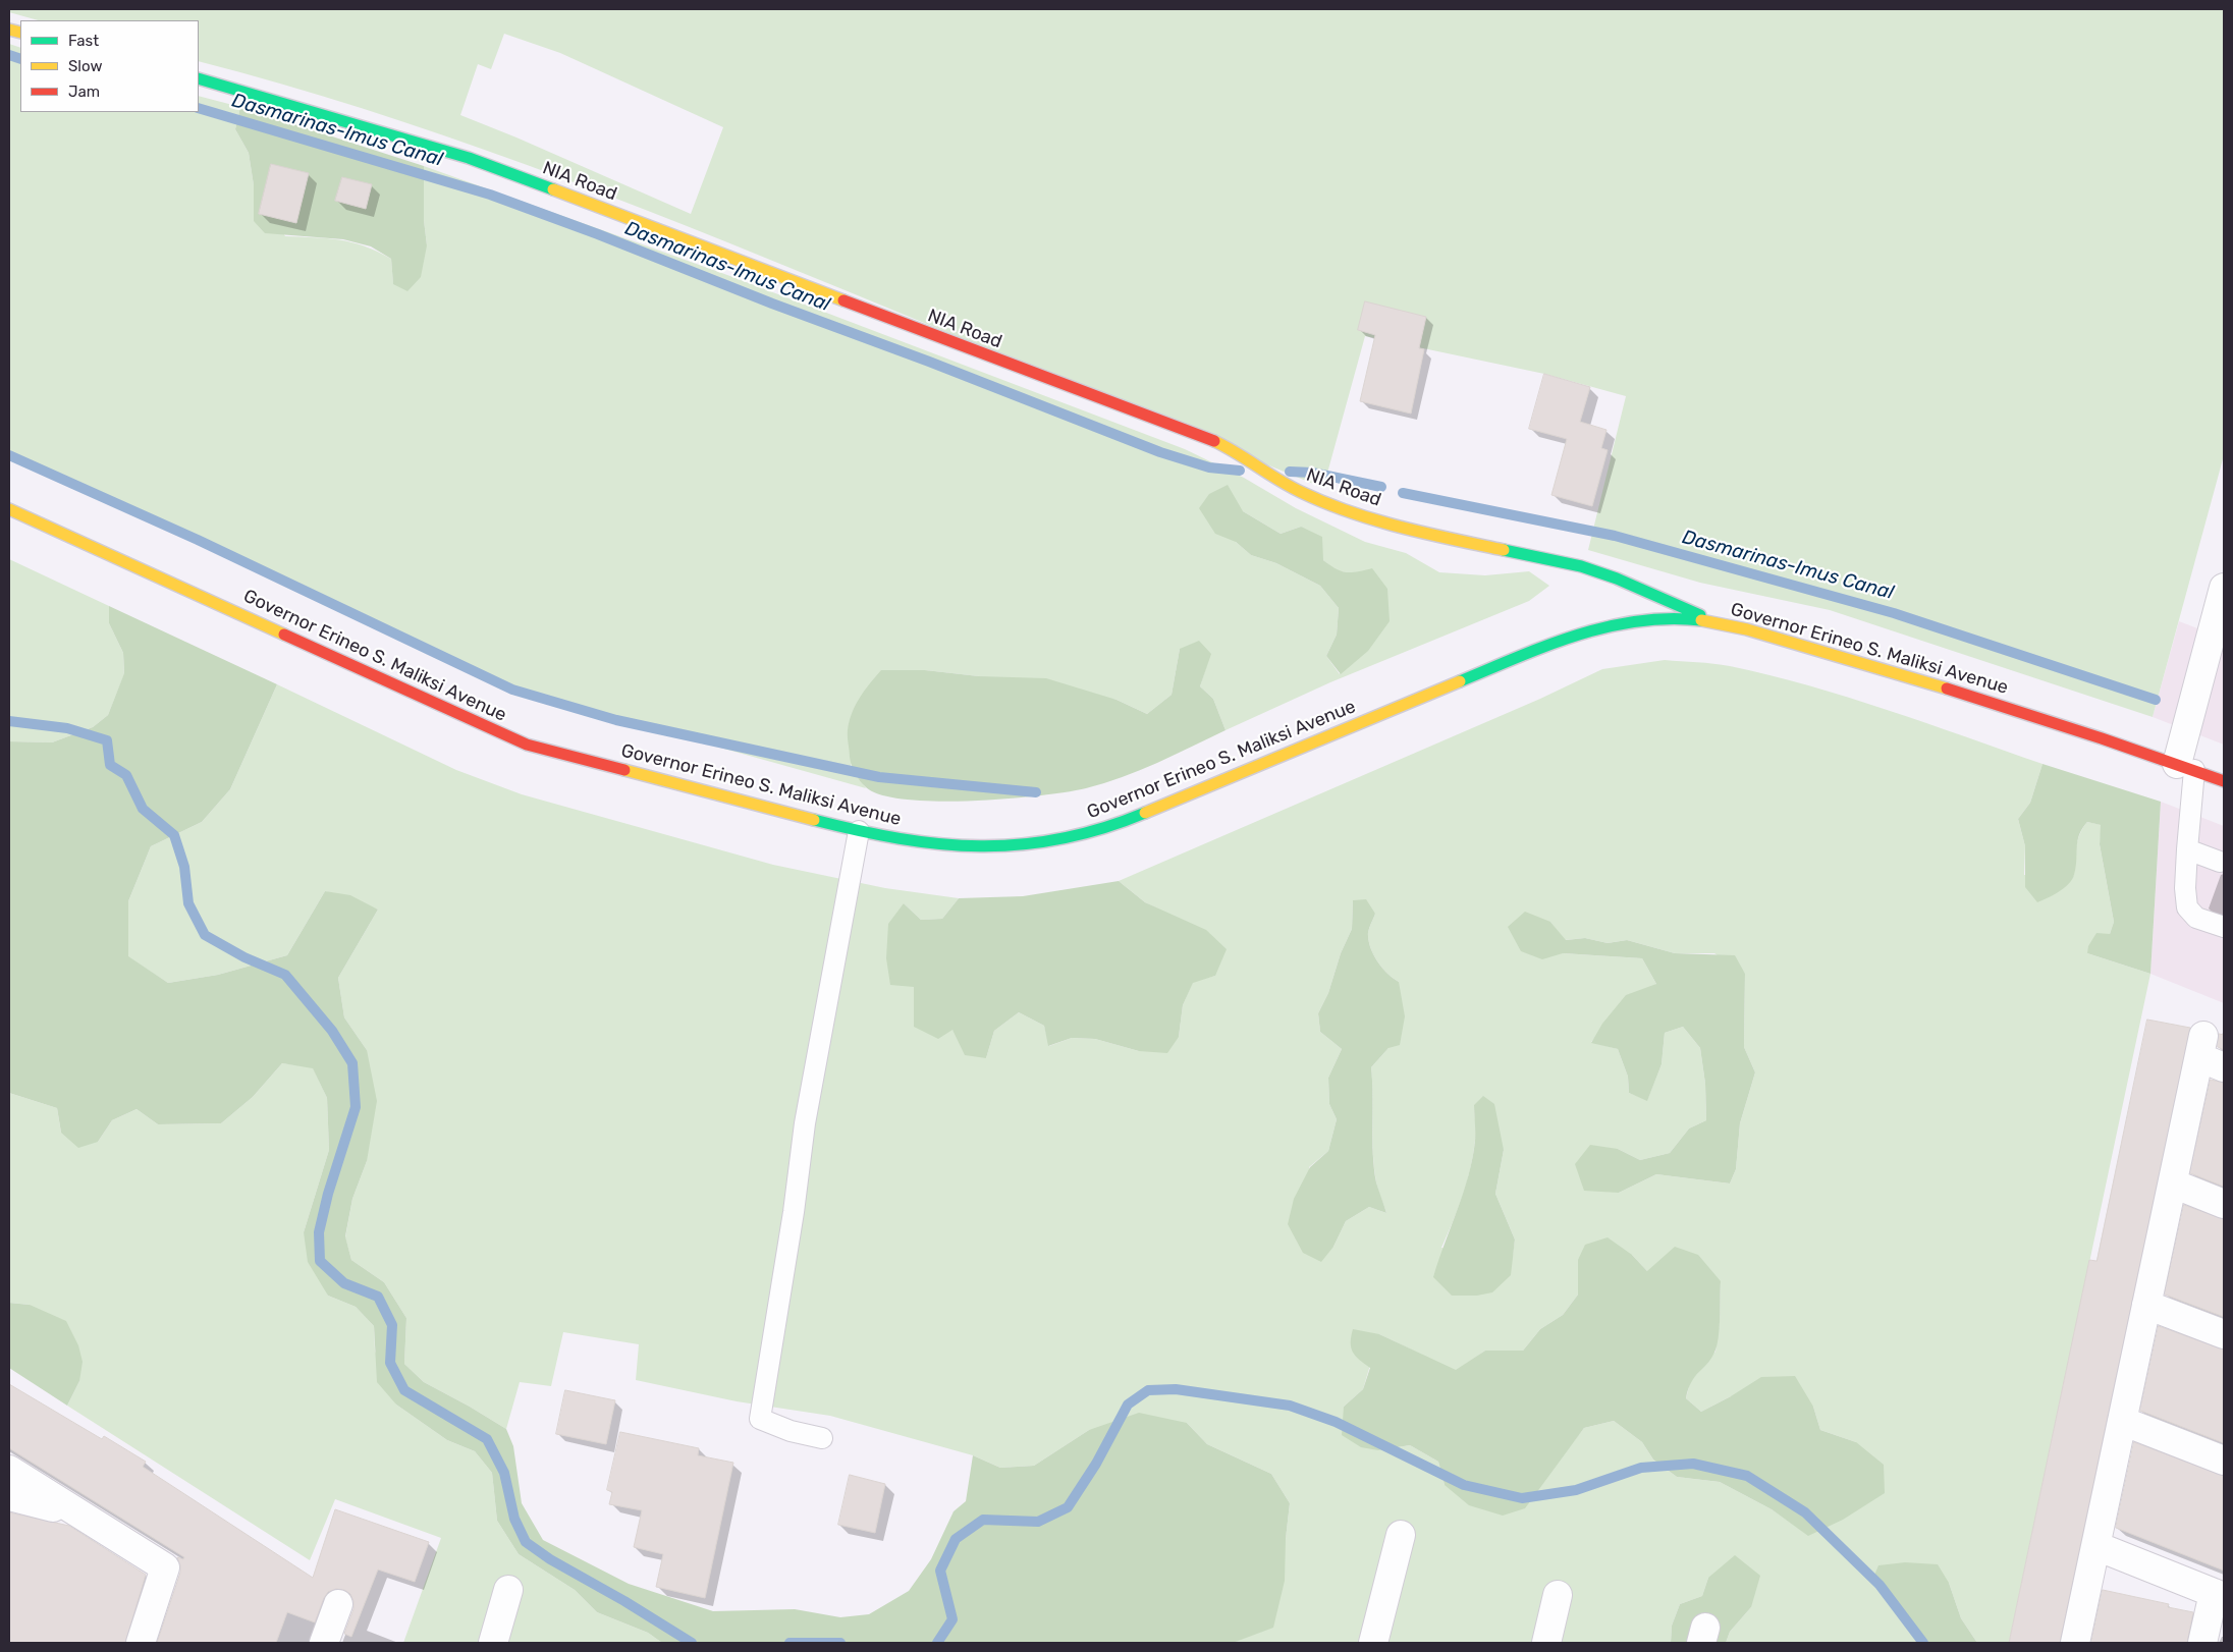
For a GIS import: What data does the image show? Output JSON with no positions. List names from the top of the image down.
{
  "streets": {
    "main road": ["NIA Road", "Governor Erineo S. Maliksi Avenue"]
  },
  "crossings": [
    ["NIA Road", "Governor Erineo S. Maliksi Avenue"]
  ],
  "water": ["Dasmarinas-Imus Canal"],
  "legend": ["Fast", "Slow", "Jam"]
}
